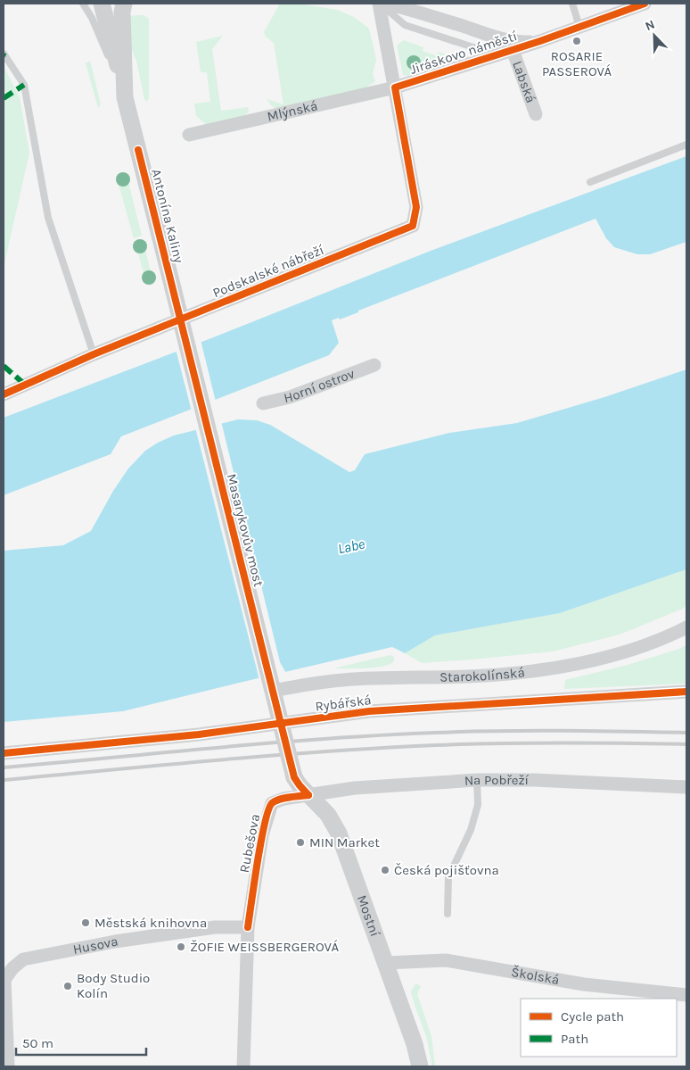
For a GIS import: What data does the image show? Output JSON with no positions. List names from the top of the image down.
{
  "streets": {
    "street": [
      "Jiráskovo náměstí",
      "Labská",
      "Mlýnská",
      "Antonína Kaliny",
      "Podskalské nábřeží",
      "Horní ostrov",
      "Masarykovův most",
      "Starokolínská",
      "Rybářská",
      "Na Pobřeží",
      "Rubešova",
      "Mostní",
      "Husova",
      "Školská"
    ]
  },
  "crossings": [
    ["Jiráskovo náměstí", "Labská"],
    ["Jiráskovo náměstí", "Mlýnská"],
    ["Jiráskovo náměstí", "Podskalské nábřeží"],
    ["Mlýnská", "Podskalské nábřeží"],
    ["Antonína Kaliny", "Masarykovův most"],
    ["Masarykovův most", "Starokolínská"],
    ["Masarykovův most", "Mostní"],
    ["Na Pobřeží", "Rubešova"],
    ["Na Pobřeží", "Mostní"],
    ["Rubešova", "Mostní"],
    ["Rubešova", "Husova"],
    ["Mostní", "Školská"]
  ],
  "water": ["Labe"],
  "places": [
    "ROSARIE PASSEROVÁ",
    "MIN Market",
    "Česká pojišťovna",
    "Městská knihovna",
    "ŽOFIE WEISSBERGEROVÁ",
    "Body Studio Kolín"
  ],
  "legend": ["Cycle path", "Path"],
  "scale_bar": "50 m",
  "north": "top left"
}
